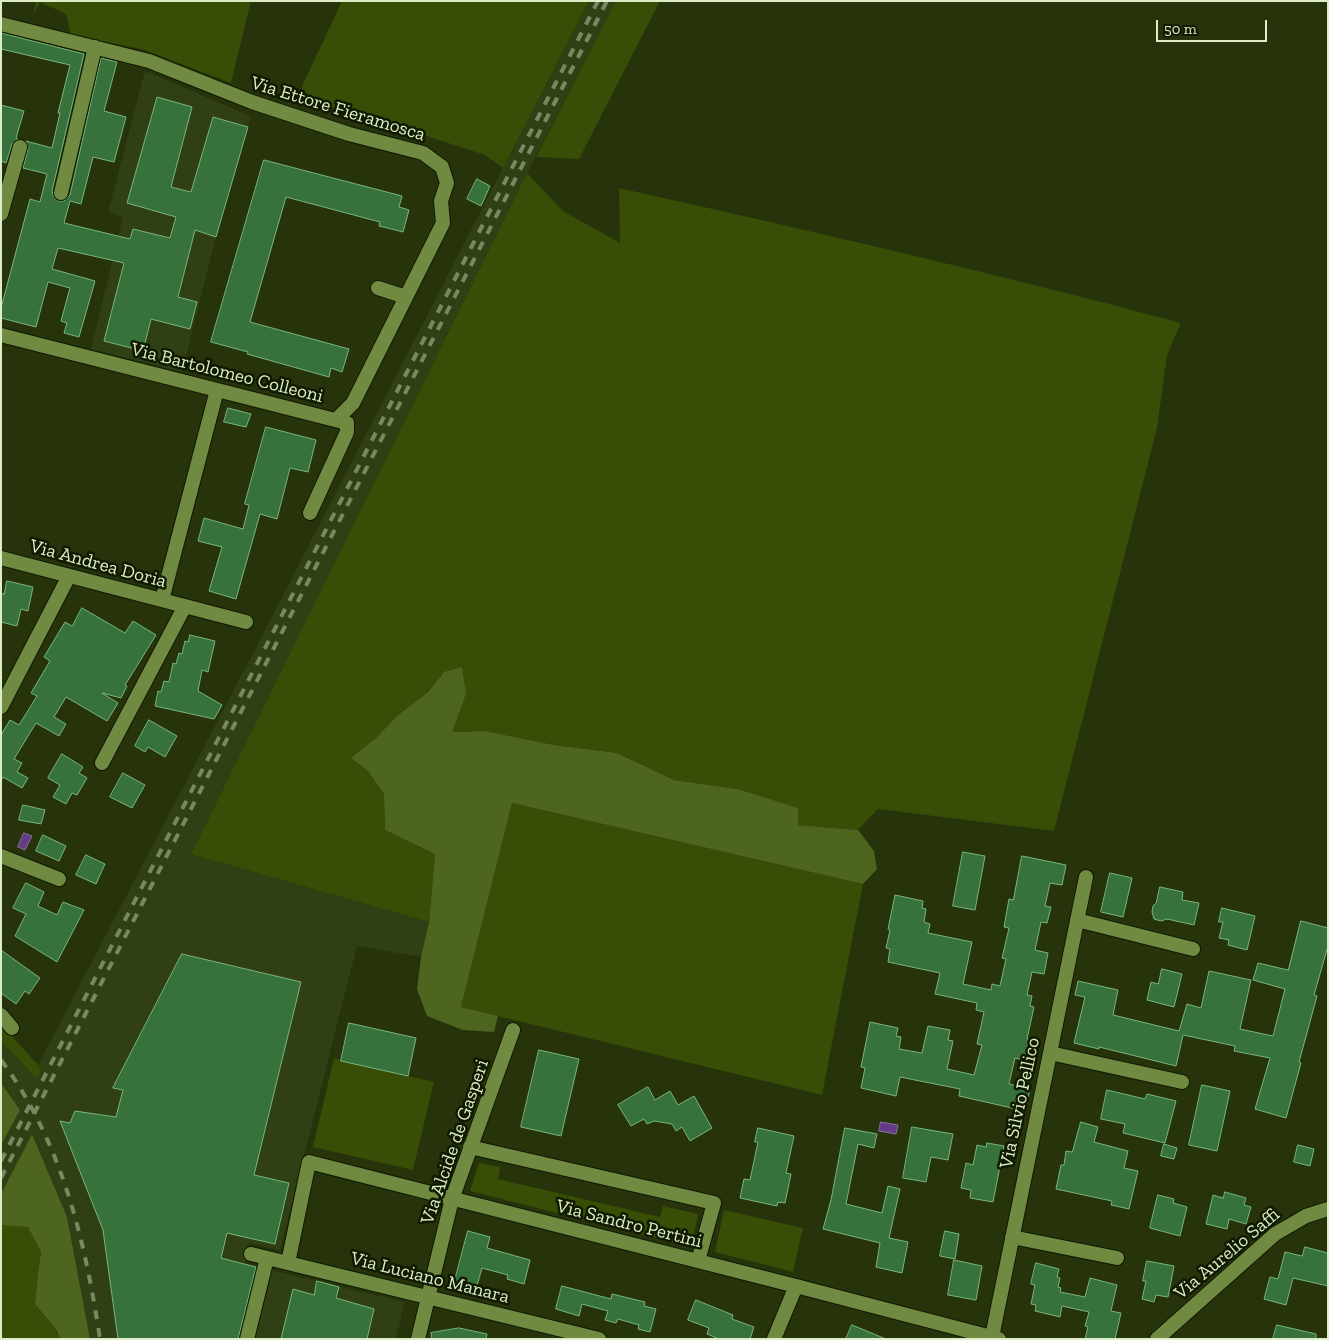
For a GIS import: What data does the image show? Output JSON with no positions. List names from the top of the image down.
{
  "streets": {
    "street": [
      "Via Ettore Fieramosca",
      "Via Bartolomeo Colleoni",
      "Via Andrea Doria",
      "Via Silvio Pellico",
      "Via Alcide de Gasperi",
      "Via Sandro Pertini",
      "Via Aurelio Saffi",
      "Via Luciano Manara"
    ]
  },
  "crossings": [
    ["Via Ettore Fieramosca", "Via Bartolomeo Colleoni"],
    ["Via Silvio Pellico", "Via Sandro Pertini"],
    ["Via Alcide de Gasperi", "Via Sandro Pertini"],
    ["Via Alcide de Gasperi", "Via Luciano Manara"],
    ["Via Sandro Pertini", "Via Luciano Manara"]
  ],
  "scale_bar": "50 m"
}
